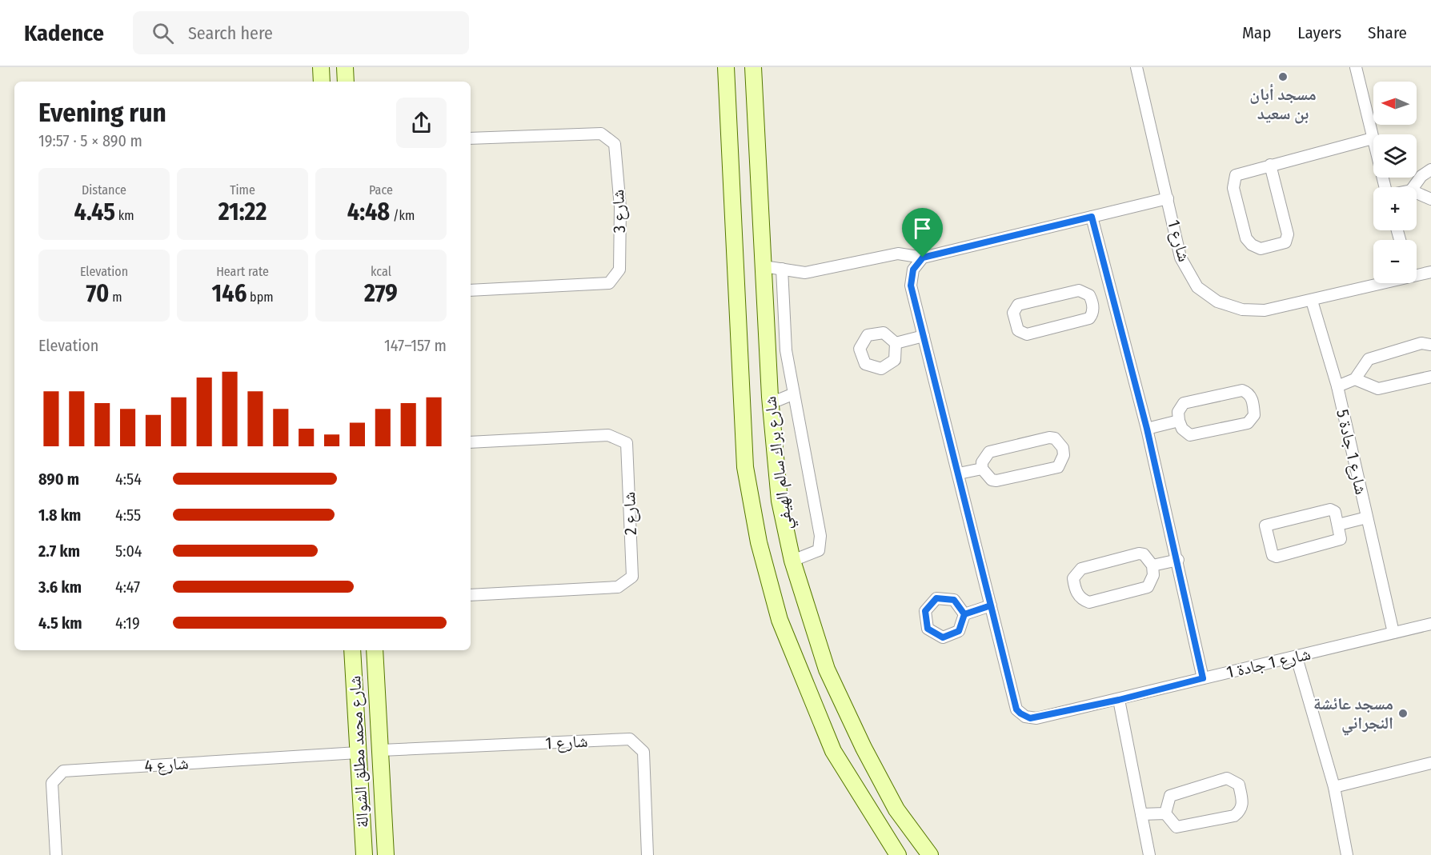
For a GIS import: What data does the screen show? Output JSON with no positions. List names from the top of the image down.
{
  "streets": {
    "main road": ["شارع براك سالم الهيفي", "شارع محمد مطلق الشوالة"],
    "street": [
      "شارع 3",
      "شارع 1",
      "شارع 1 جادة 5",
      "شارع 2",
      "شارع 1 جادة 1",
      "شارع 4"
    ]
  },
  "crossings": [
    ["شارع 1", "شارع 1 جادة 5"],
    ["شارع 1", "شارع محمد مطلق الشوالة"],
    ["شارع 1 جادة 5", "شارع 1 جادة 1"],
    ["شارع محمد مطلق الشوالة", "شارع 4"]
  ],
  "places": ["مسجد أبان بن سعيد", "مسجد عائشة النجراني"],
  "north": "left",
  "page": {
    "header": "Kadence",
    "search": "Search here",
    "nav": ["Map", "Layers", "Share"],
    "map_buttons": ["+", "−"],
    "heading": ["Evening run", "19:57 · 5 × 890 m"],
    "stats": [
      ["Distance", "4.45 km"],
      ["Time", "21:22"],
      ["Pace", "4:48 /km"],
      ["Elevation", "70 m"],
      ["Heart rate", "146 bpm"],
      ["kcal", "279"]
    ],
    "chart": ["Elevation", "147–157 m"],
    "list": [
      {
        "name": "890 m",
        "note": "4:54"
      },
      {
        "name": "1.8 km",
        "note": "4:55"
      },
      {
        "name": "2.7 km",
        "note": "5:04"
      },
      {
        "name": "3.6 km",
        "note": "4:47"
      },
      {
        "name": "4.5 km",
        "note": "4:19"
      }
    ]
  }
}
